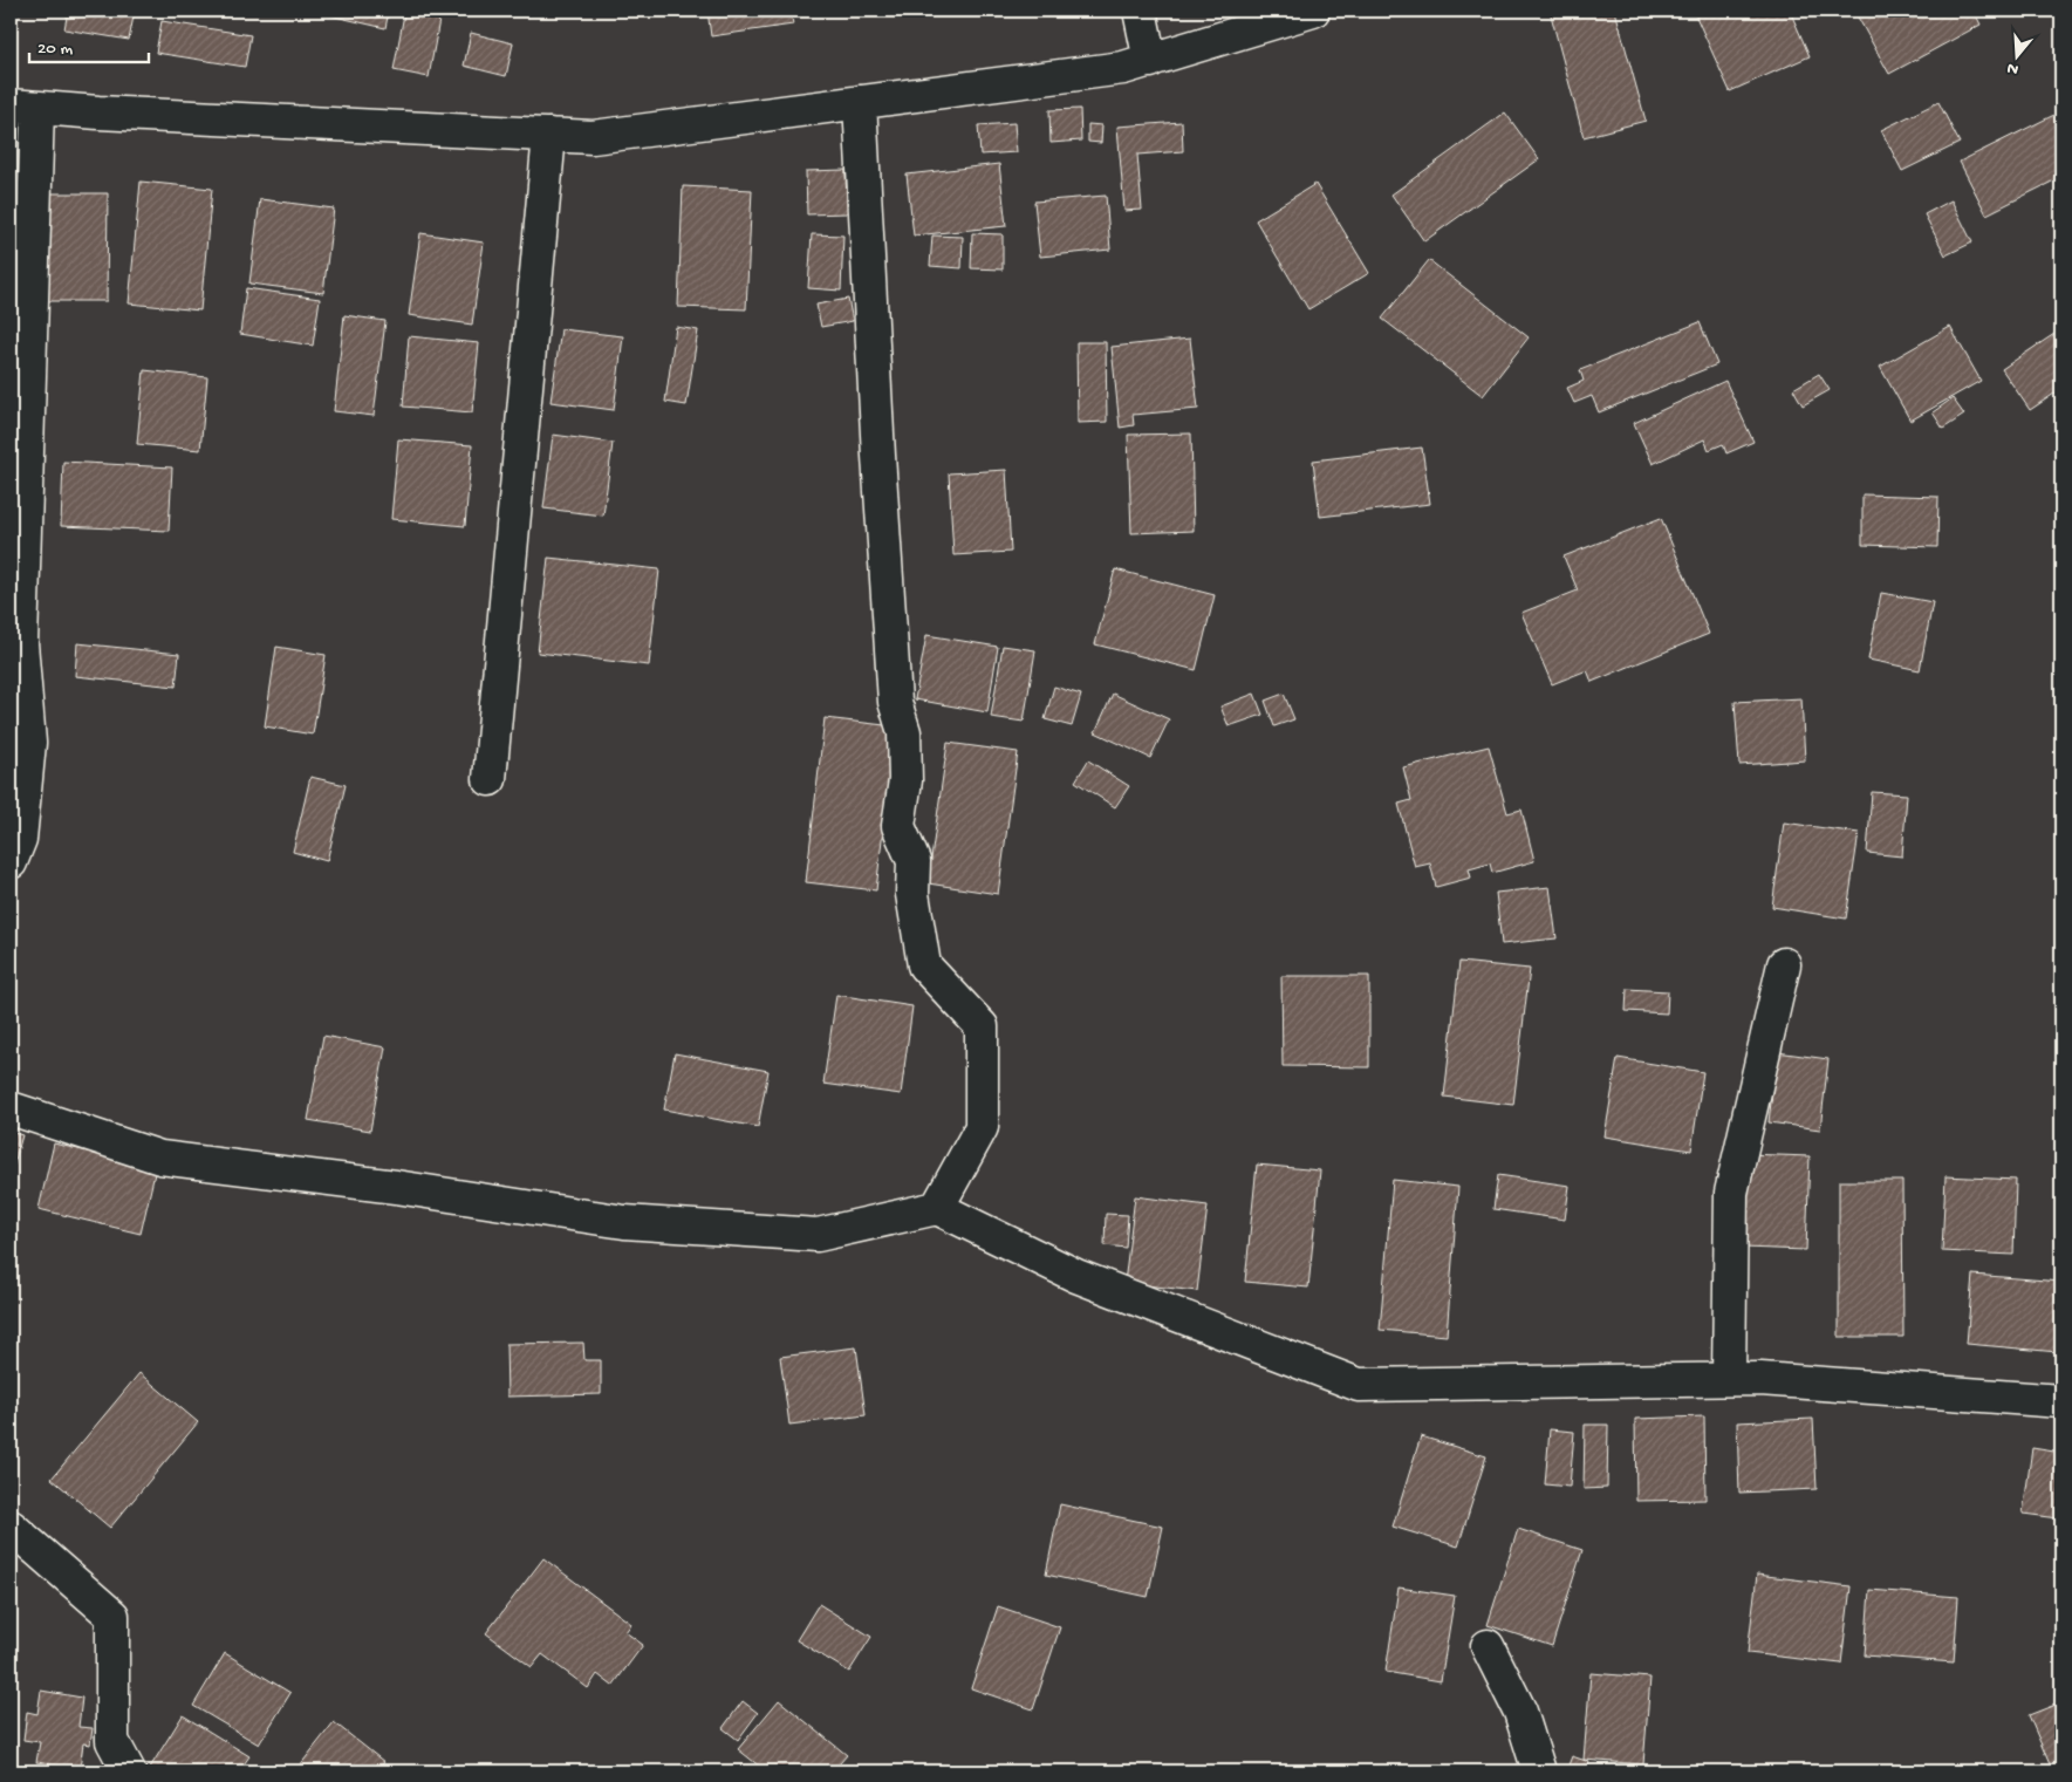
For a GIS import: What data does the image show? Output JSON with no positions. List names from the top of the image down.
{
  "scale_bar": "20 m",
  "north": "bottom"
}
